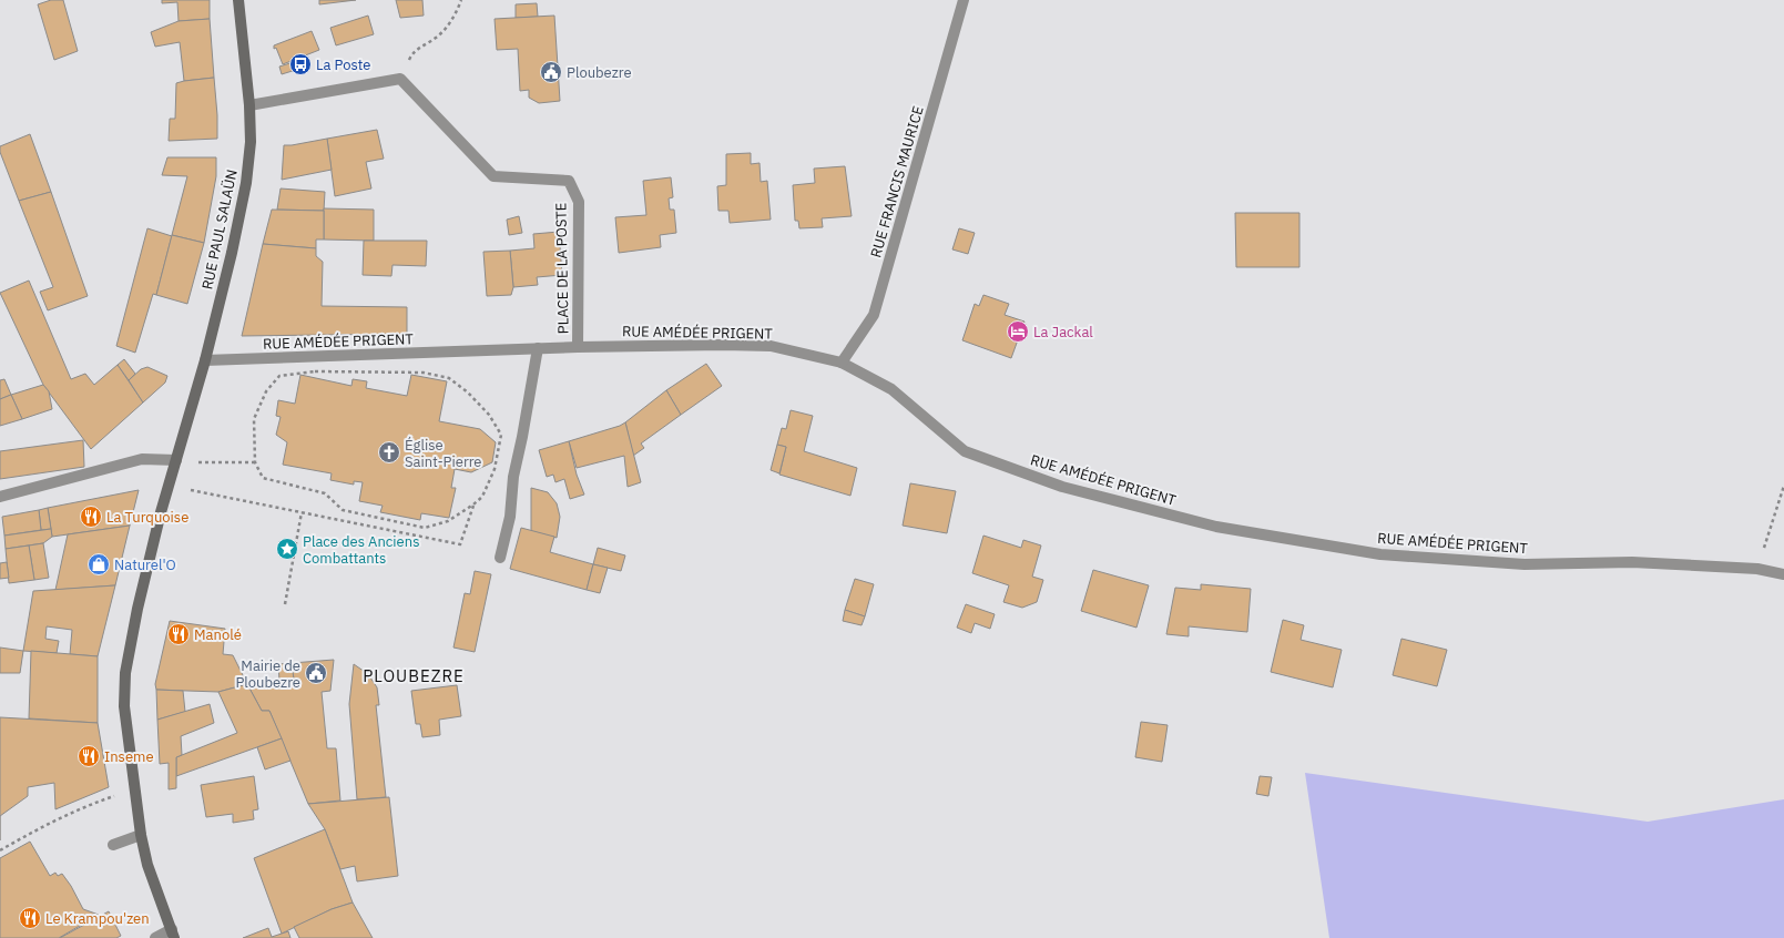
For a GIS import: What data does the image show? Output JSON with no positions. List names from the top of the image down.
{
  "streets": {
    "main road": ["RUE PAUL SALAÜN"],
    "street": ["RUE FRANCIS MAURICE", "PLACE DE LA POSTE", "RUE AMÉDÉE PRIGENT"]
  },
  "crossings": [
    ["RUE FRANCIS MAURICE", "RUE AMÉDÉE PRIGENT"],
    ["RUE PAUL SALAÜN", "RUE AMÉDÉE PRIGENT"],
    ["PLACE DE LA POSTE", "RUE AMÉDÉE PRIGENT"]
  ],
  "districts": ["PLOUBEZRE"],
  "places": {
    "bus stop": ["La Poste"],
    "public building": ["Ploubezre", "Mairie de Ploubezre"],
    "hotel": ["La Jackal"],
    "church": ["Église Saint-Pierre"],
    "restaurant": [
      "La Turquoise",
      "Manolé",
      "Inseme",
      "Le Krampou'zen"
    ],
    "place": ["Place des Anciens Combattants"],
    "shop": ["Naturel'O"]
  }
}
